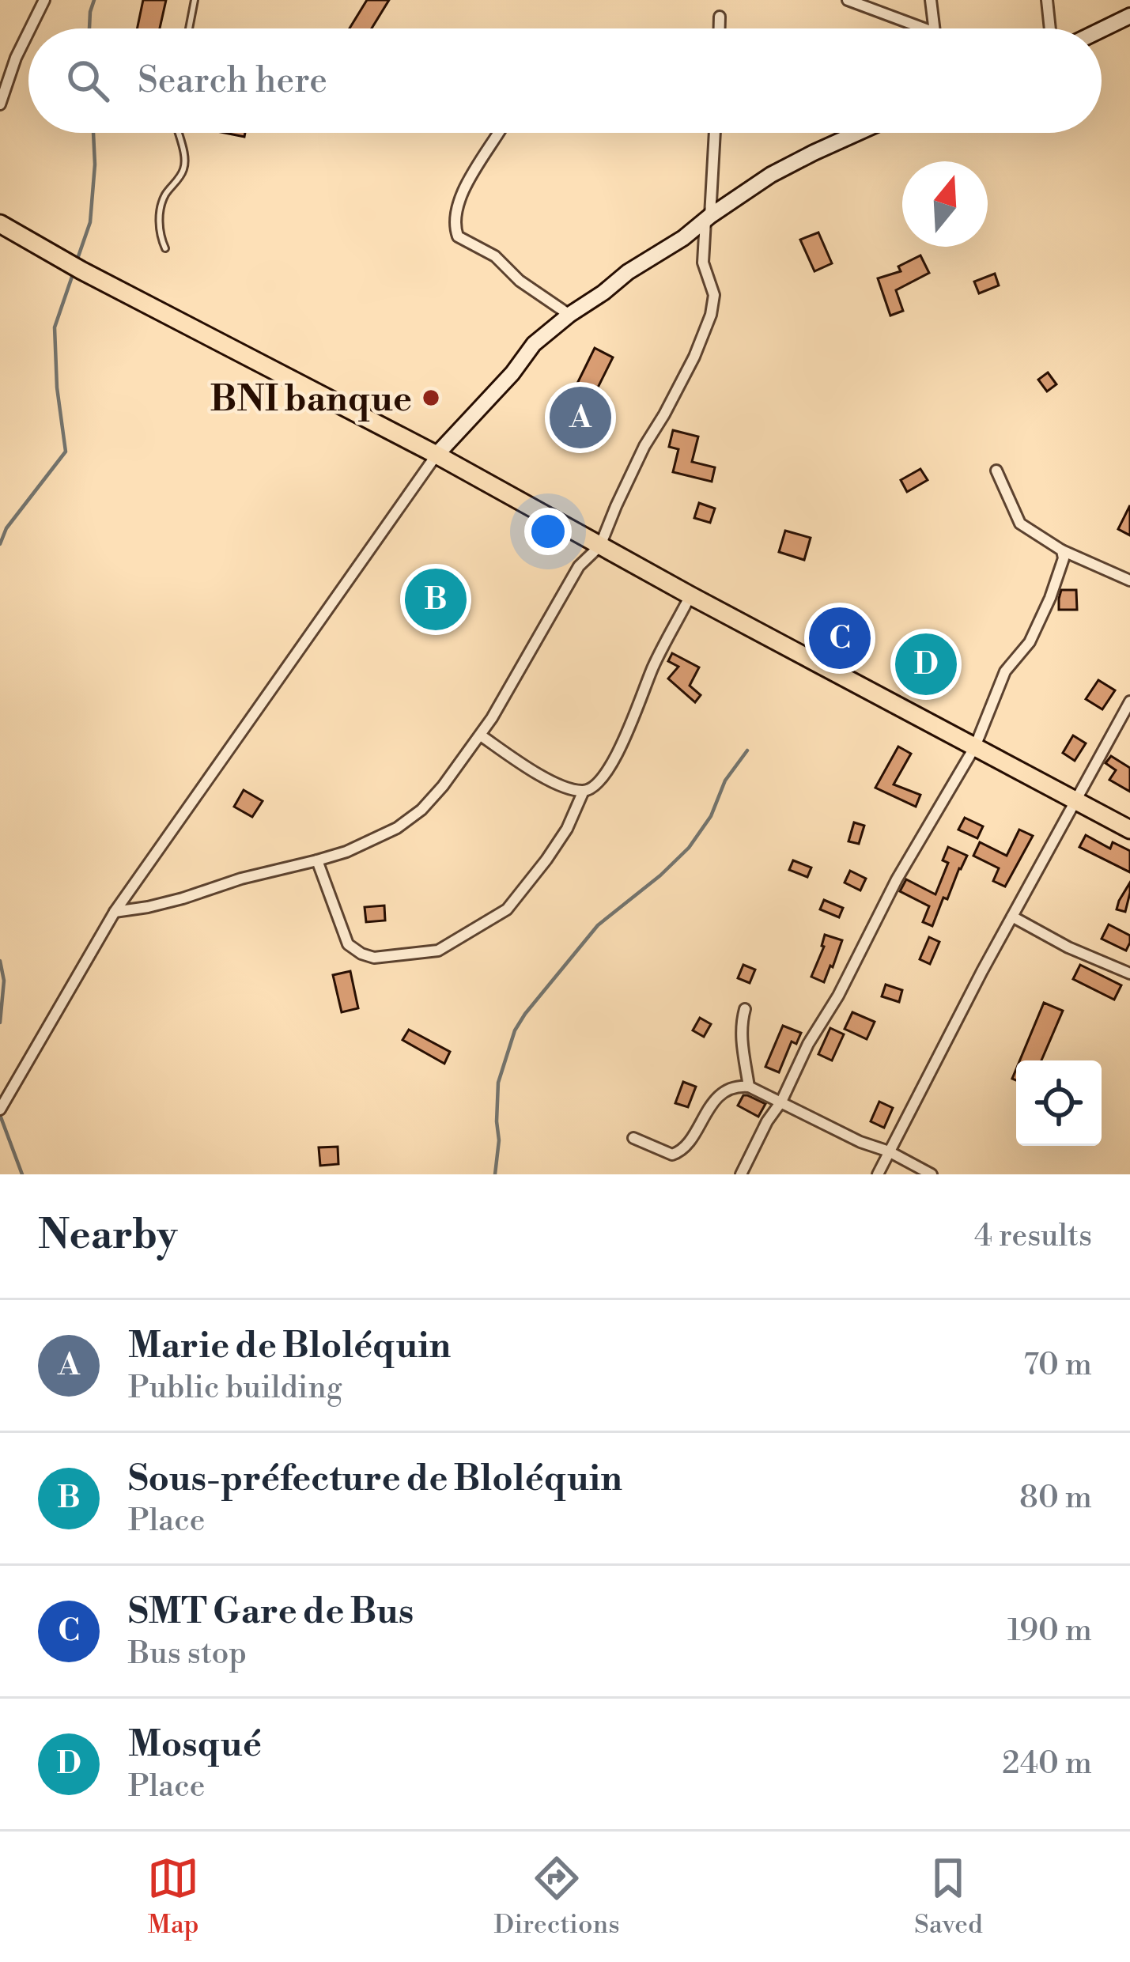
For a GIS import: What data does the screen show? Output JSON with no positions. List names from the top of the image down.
{
  "places": ["BNI banque"],
  "north": "top",
  "page": {
    "search": "Search here",
    "pins": [
      "A",
      "B",
      "C",
      "D"
    ],
    "heading": ["Nearby", "4 results"],
    "list": [
      {
        "mark": "A",
        "name": "Marie de Bloléquin",
        "note": "Public building",
        "value": "70 m"
      },
      {
        "mark": "B",
        "name": "Sous-préfecture de Bloléquin",
        "note": "Place",
        "value": "80 m"
      },
      {
        "mark": "C",
        "name": "SMT Gare de Bus",
        "note": "Bus stop",
        "value": "190 m"
      },
      {
        "mark": "D",
        "name": "Mosqué",
        "note": "Place",
        "value": "240 m"
      }
    ],
    "nav": ["Map", "Directions", "Saved"]
  }
}
